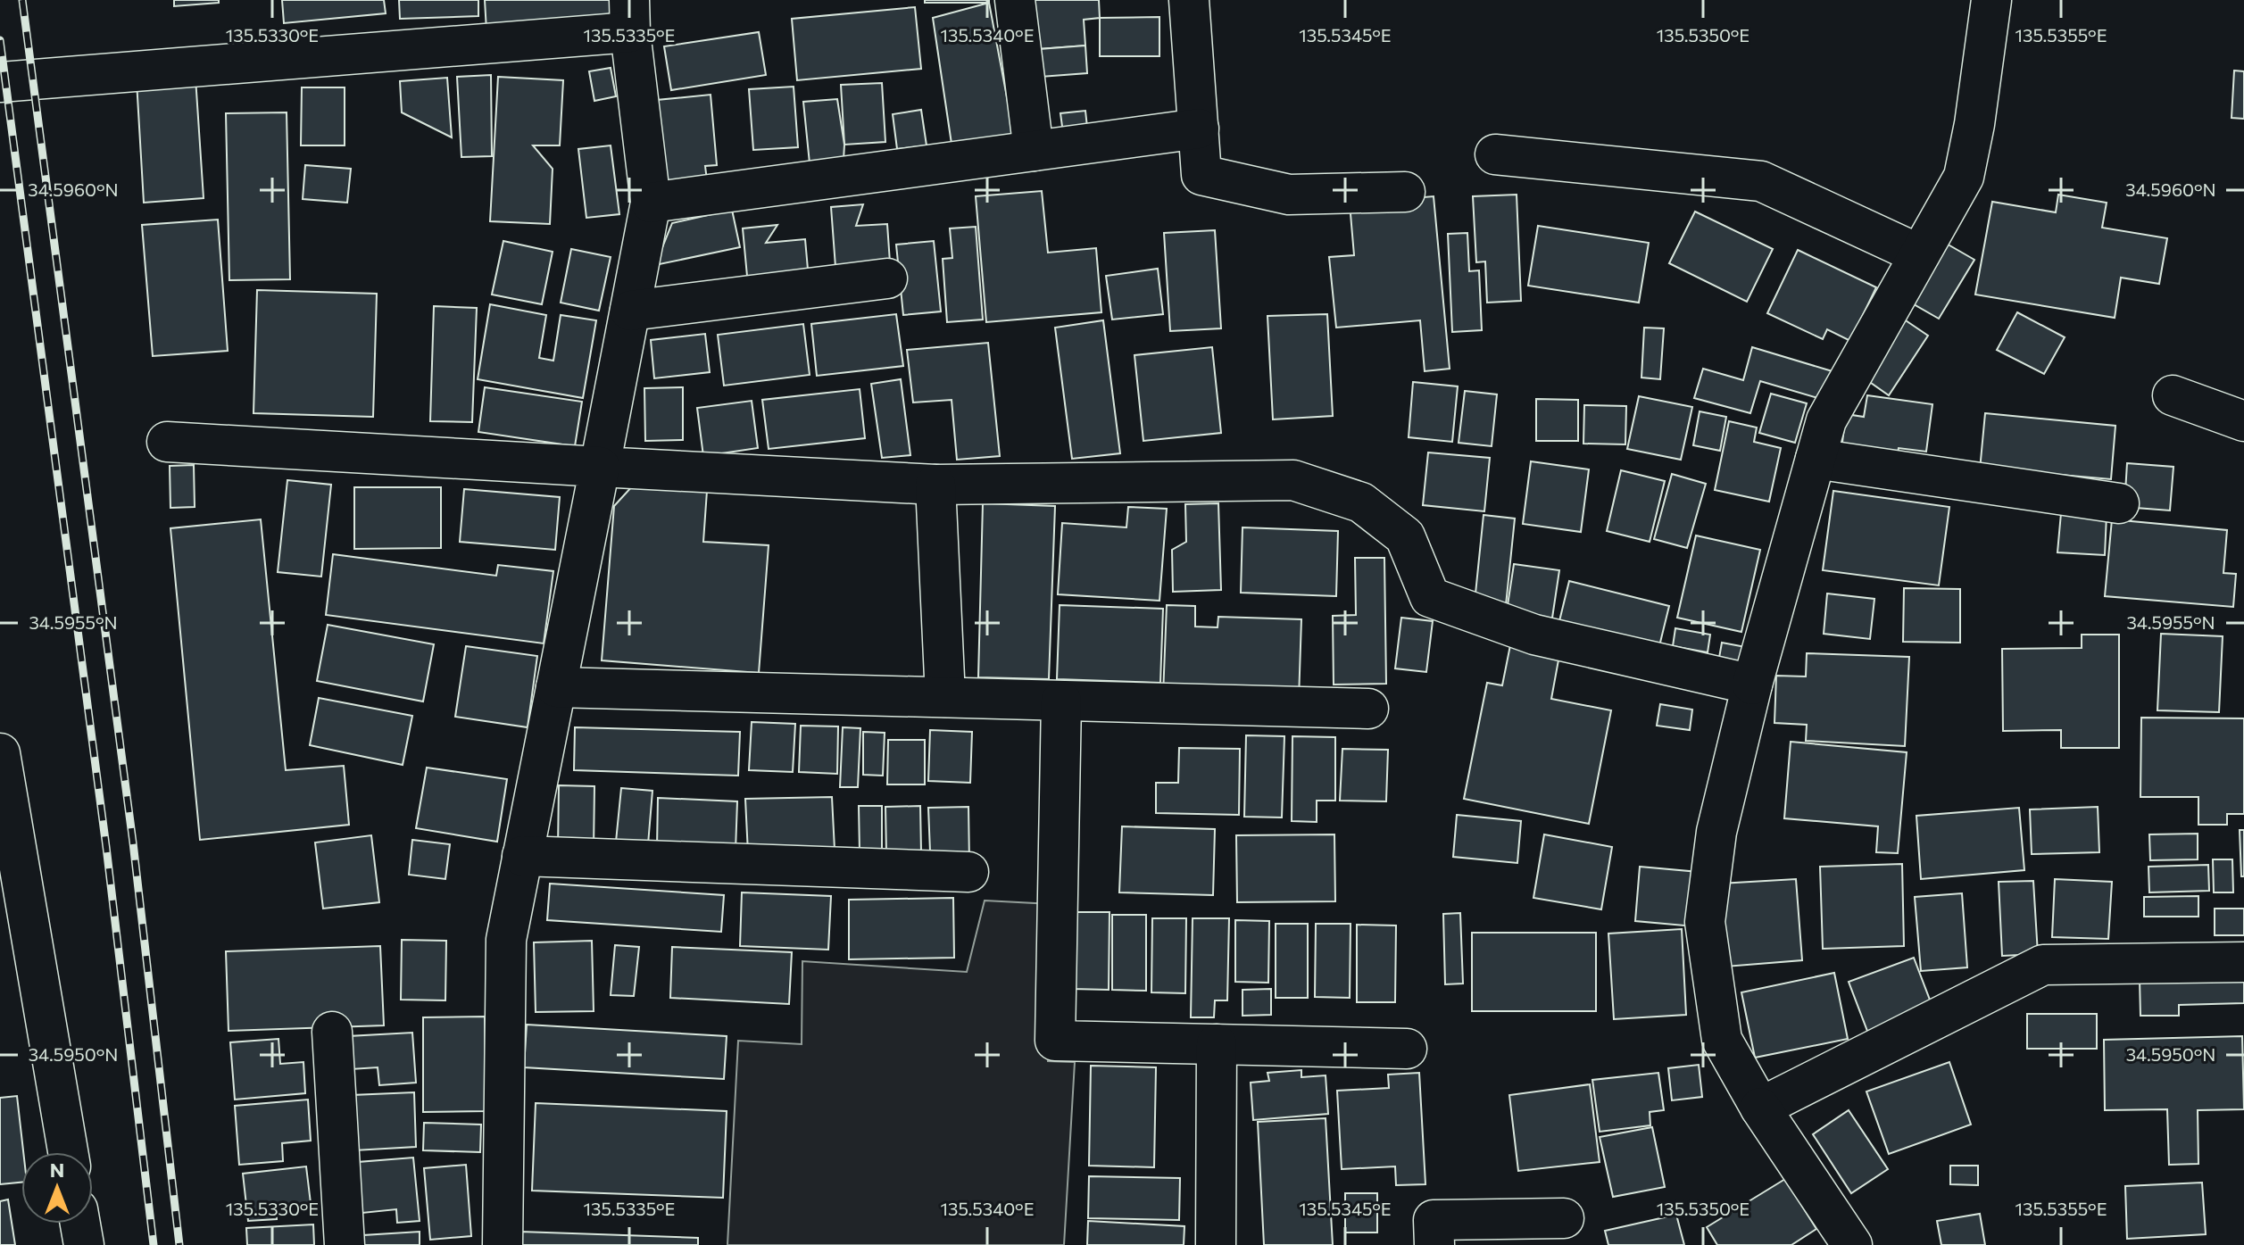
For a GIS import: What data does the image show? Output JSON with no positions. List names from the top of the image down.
{
  "north": "top",
  "coordinates": [
    "135.5330°E",
    "135.5335°E",
    "135.5340°E",
    "135.5345°E",
    "135.5350°E",
    "135.5355°E",
    "34.5960°N",
    "34.5955°N",
    "34.5950°N"
  ]
}
